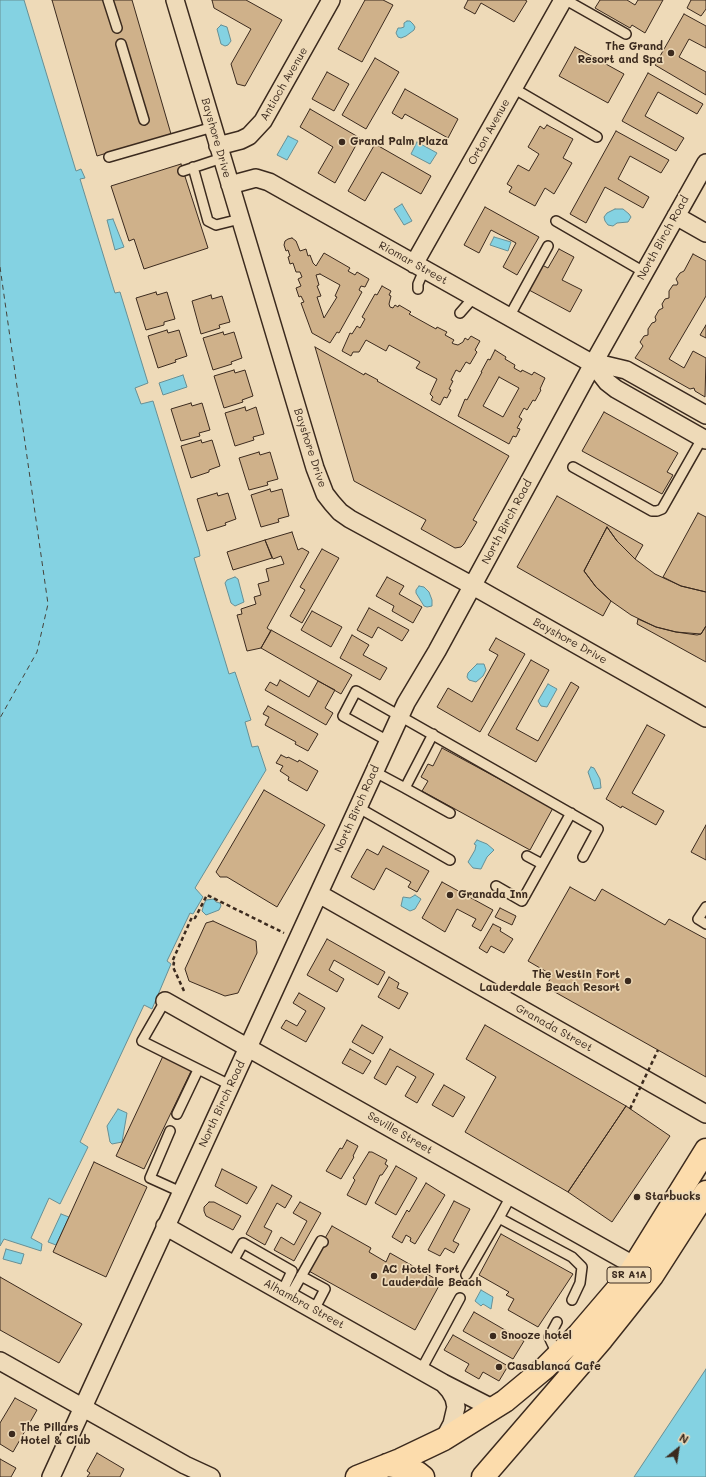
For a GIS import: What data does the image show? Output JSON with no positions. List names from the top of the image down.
{
  "streets": {
    "main road": ["SR A1A"],
    "street": [
      "Antioch Avenue",
      "Orton Avenue",
      "Bayshore Drive",
      "North Birch Road",
      "Riomar Street",
      "Granada Street",
      "Seville Street",
      "Alhambra Street"
    ]
  },
  "crossings": [
    ["Antioch Avenue", "Bayshore Drive"],
    ["Orton Avenue", "Riomar Street"],
    ["Bayshore Drive", "North Birch Road"],
    ["Bayshore Drive", "Riomar Street"],
    ["North Birch Road", "Riomar Street"],
    ["North Birch Road", "Granada Street"],
    ["North Birch Road", "Seville Street"],
    ["North Birch Road", "Alhambra Street"],
    ["Seville Street", "SR A1A"],
    ["SR A1A", "Alhambra Street"]
  ],
  "places": [
    "The Grand Resort and Spa",
    "Grand Palm Plaza",
    "Granada Inn",
    "The Westin Fort Lauderdale Beach Resort",
    "Starbucks",
    "AC Hotel Fort Lauderdale Beach",
    "Snooze hotel",
    "Casablanca Cafe",
    "The Pillars Hotel & Club"
  ],
  "north": "top right"
}
